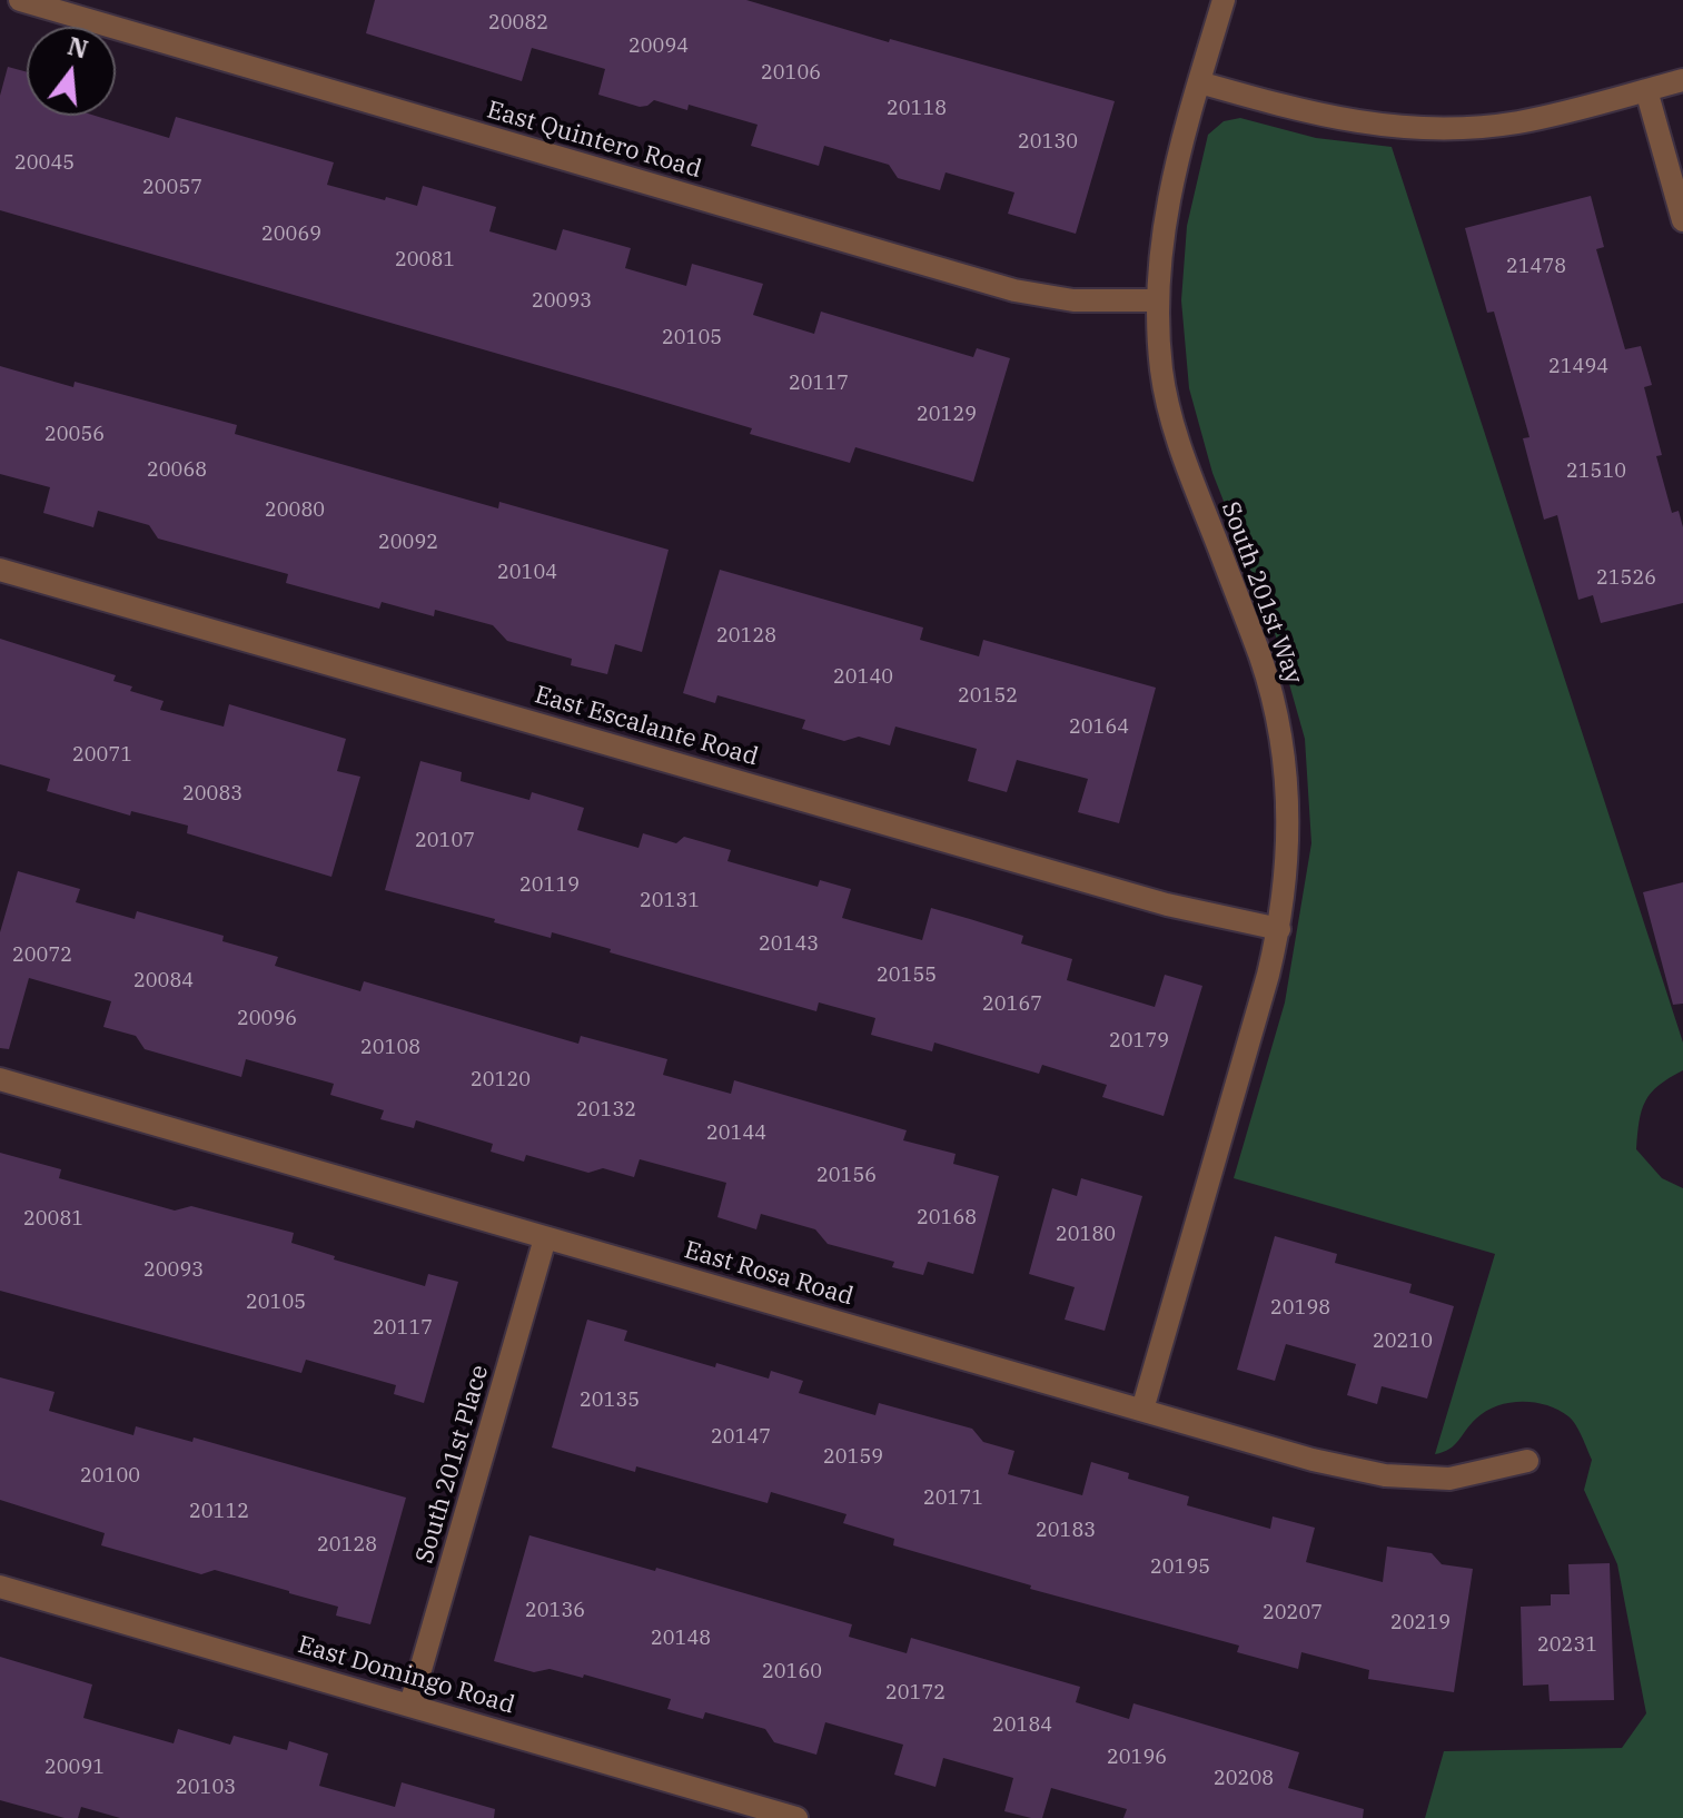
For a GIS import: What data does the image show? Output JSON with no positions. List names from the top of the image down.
{
  "streets": {
    "street": [
      "East Quintero Road",
      "South 201st Way",
      "East Escalante Road",
      "East Rosa Road",
      "South 201st Place",
      "East Domingo Road"
    ]
  },
  "crossings": [
    ["East Quintero Road", "South 201st Way"],
    ["South 201st Way", "East Escalante Road"],
    ["South 201st Way", "East Rosa Road"],
    ["East Rosa Road", "South 201st Place"],
    ["South 201st Place", "East Domingo Road"]
  ],
  "house_numbers": [
    "20082",
    "20094",
    "20106",
    "20118",
    "20130",
    "20045",
    "20057",
    "20069",
    "20081",
    "21478",
    "20093",
    "20105",
    "21494",
    "20117",
    "20129",
    "20056",
    "20068",
    "21510",
    "20080",
    "20092",
    "20104",
    "21526",
    "20128",
    "20140",
    "20152",
    "20164",
    "20071",
    "20083",
    "20107",
    "20119",
    "20131",
    "20143",
    "20072",
    "20155",
    "20084",
    "20167",
    "20096",
    "20179",
    "20108",
    "20120",
    "20132",
    "20144",
    "20156",
    "20168",
    "20081",
    "20180",
    "20093",
    "20105",
    "20198",
    "20117",
    "20210",
    "20135",
    "20147",
    "20159",
    "20100",
    "20171",
    "20112",
    "20183",
    "20128",
    "20195",
    "20136",
    "20207",
    "20219",
    "20148",
    "20231",
    "20160",
    "20172",
    "20184",
    "20196",
    "20091",
    "20208",
    "20103"
  ],
  "north": "top"
}
